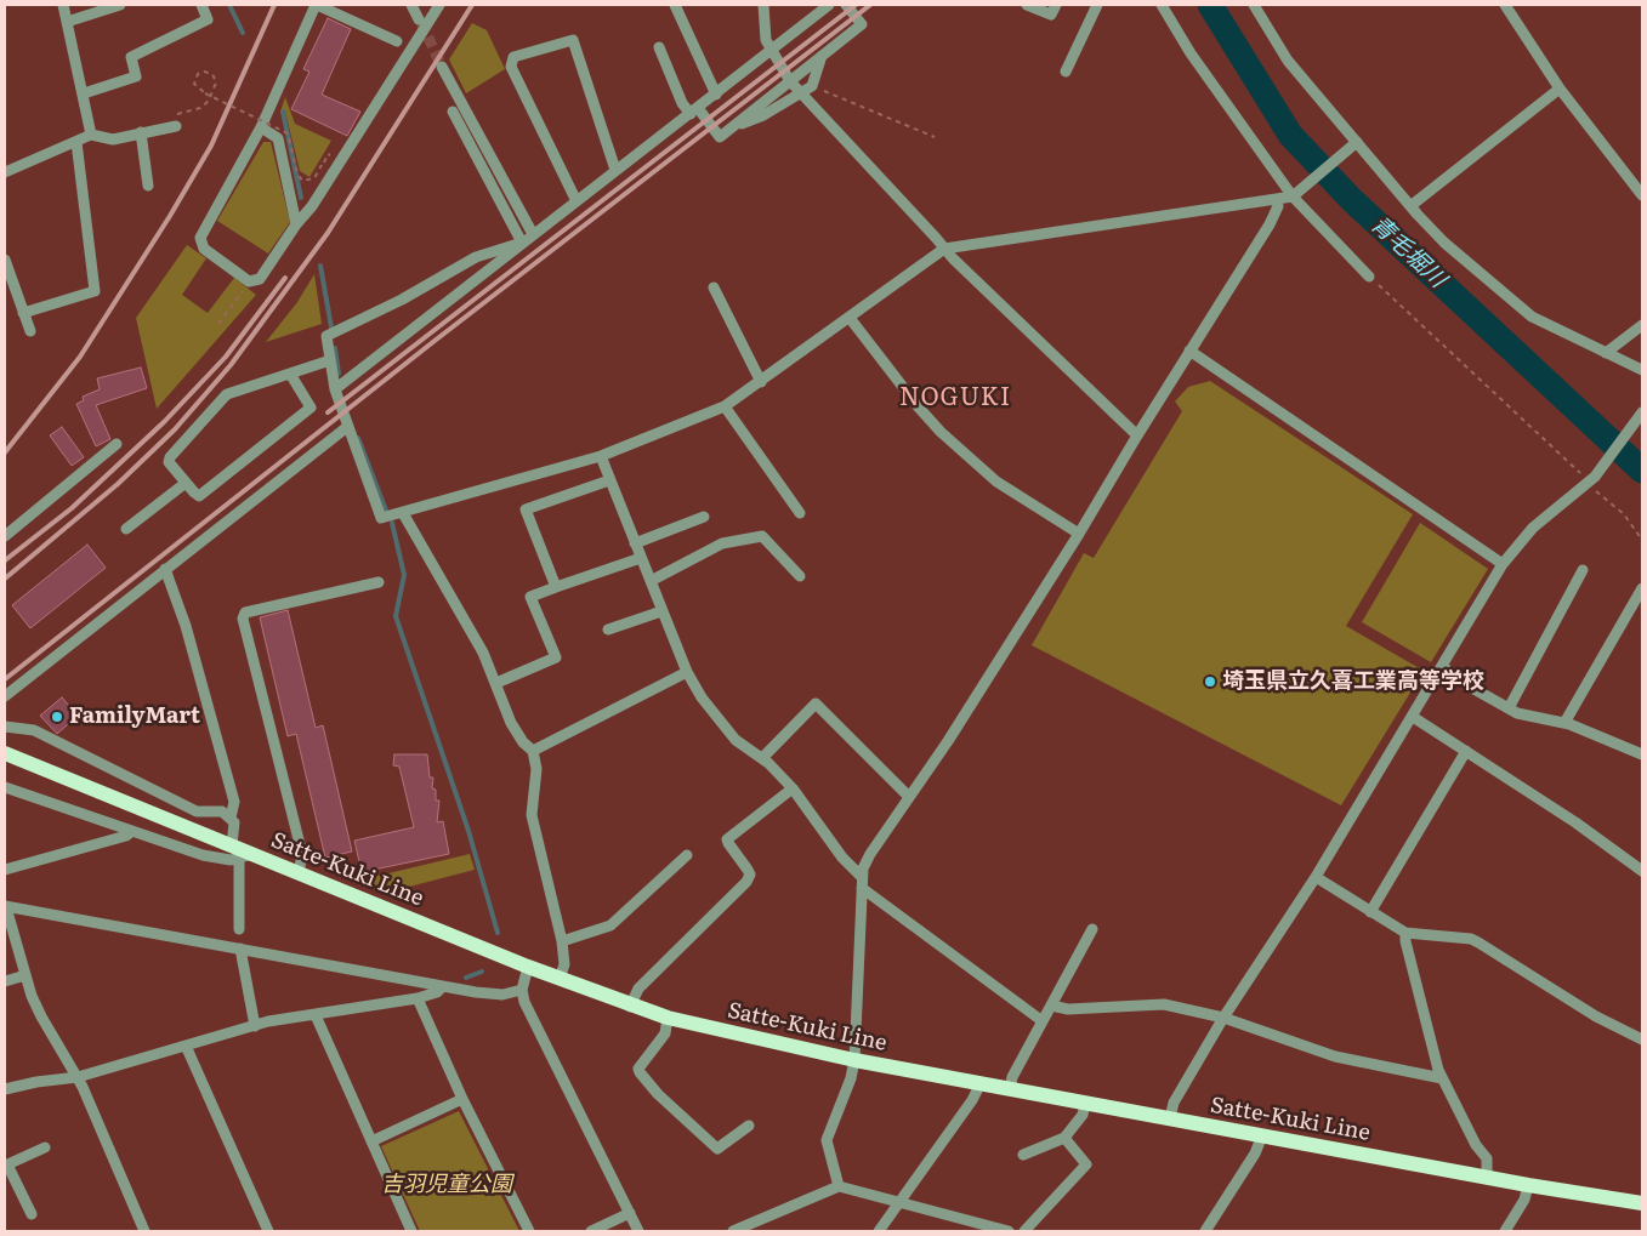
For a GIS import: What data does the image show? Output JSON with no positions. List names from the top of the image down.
{
  "streets": {
    "main road": ["Satte-Kuki Line"]
  },
  "districts": ["NOGUKI"],
  "water": ["青毛堀川"],
  "parks": ["吉羽児童公園"],
  "places": ["埼玉県立久喜工業高等学校", "FamilyMart"]
}
